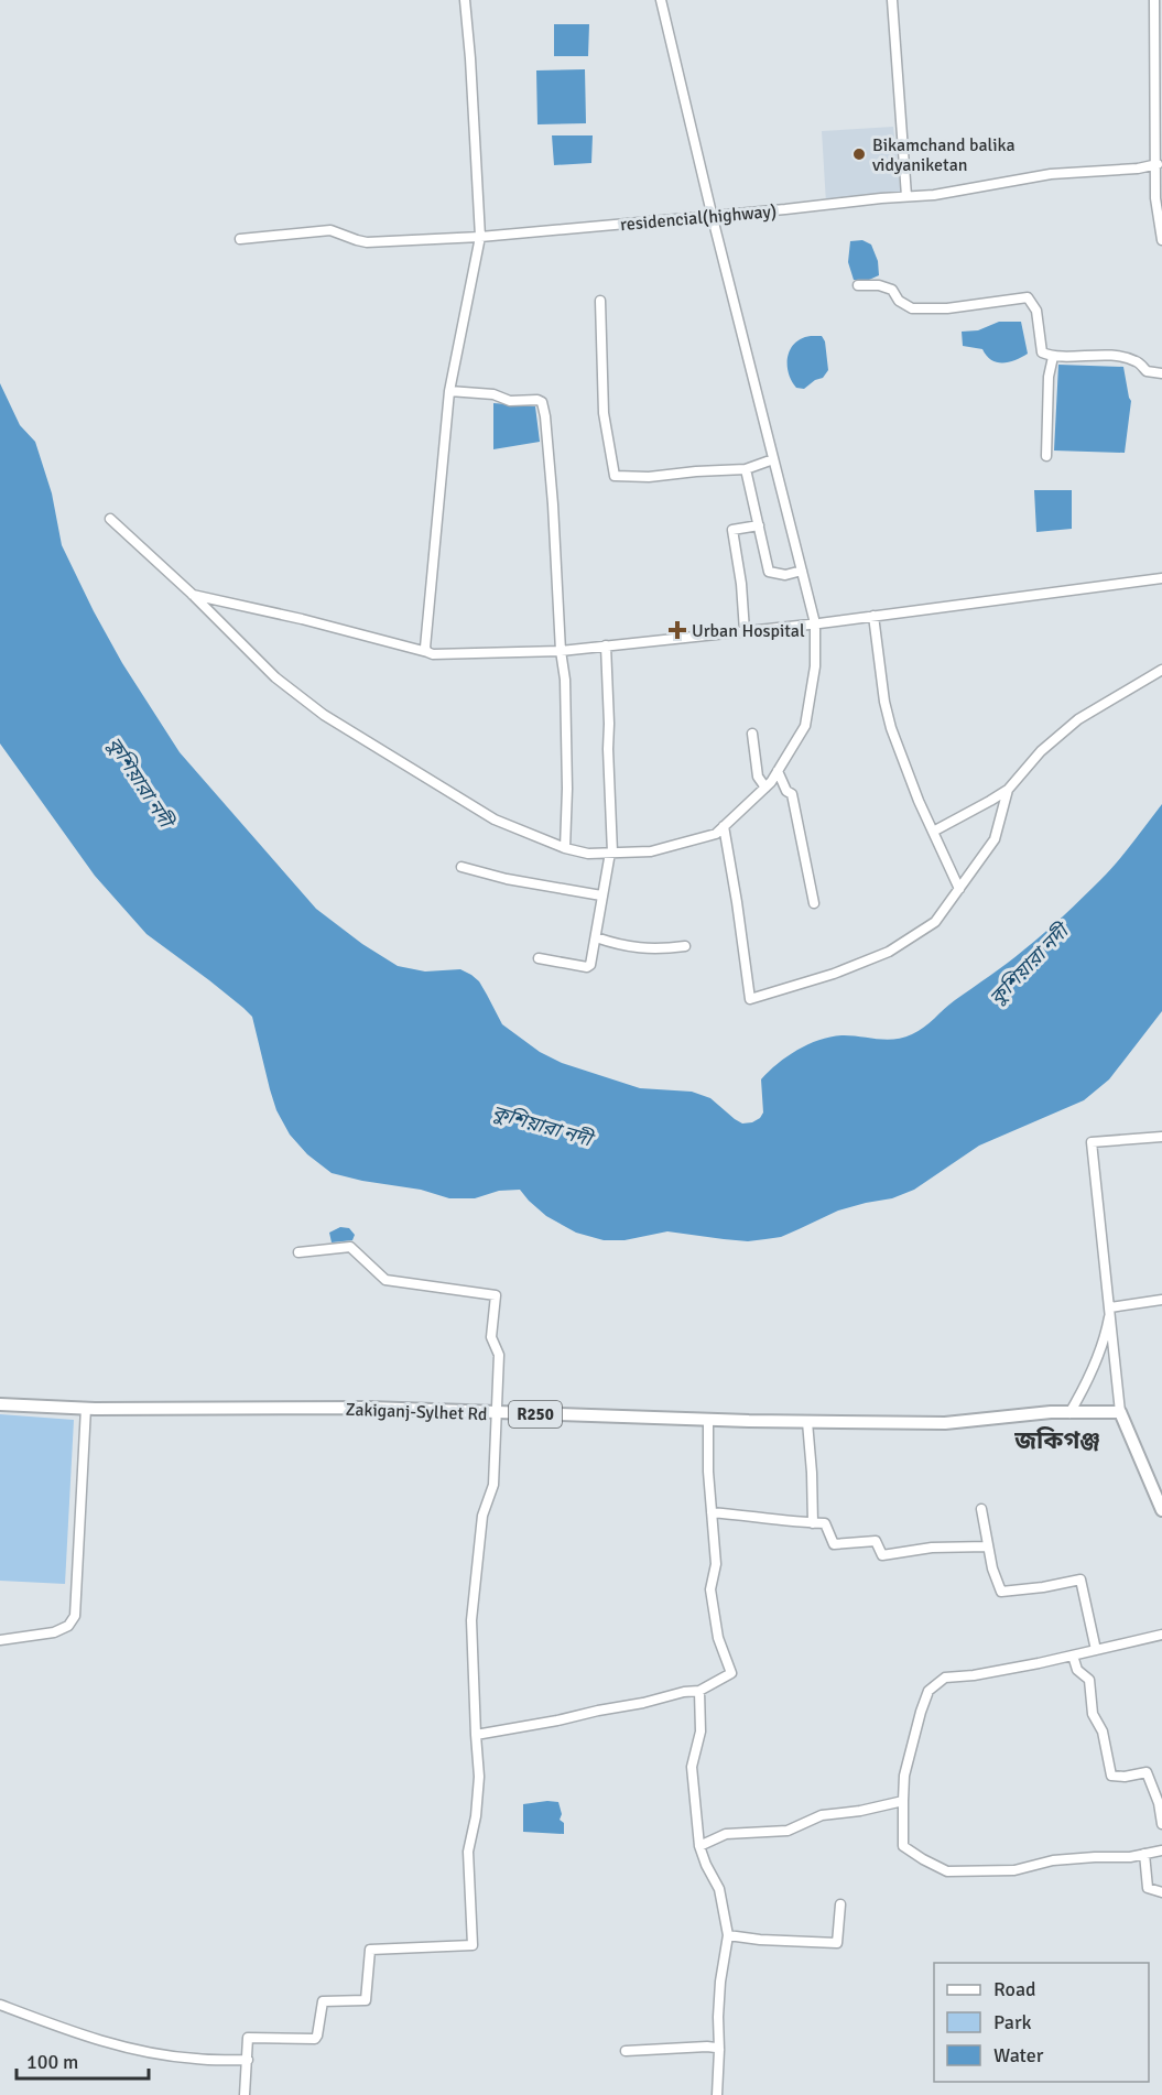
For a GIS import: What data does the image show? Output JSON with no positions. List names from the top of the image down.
{
  "streets": {
    "main road": ["Zakiganj-Sylhet Rd", "R250"],
    "street": ["residencial(highway)"]
  },
  "districts": ["জকিগঞ্জ"],
  "water": ["কুশিয়ারা নদী"],
  "places": {
    "other": ["Bikamchand balika vidyaniketan"],
    "health": ["Urban Hospital"]
  },
  "legend": ["Road", "Park", "Water"],
  "scale_bar": "100 m"
}
